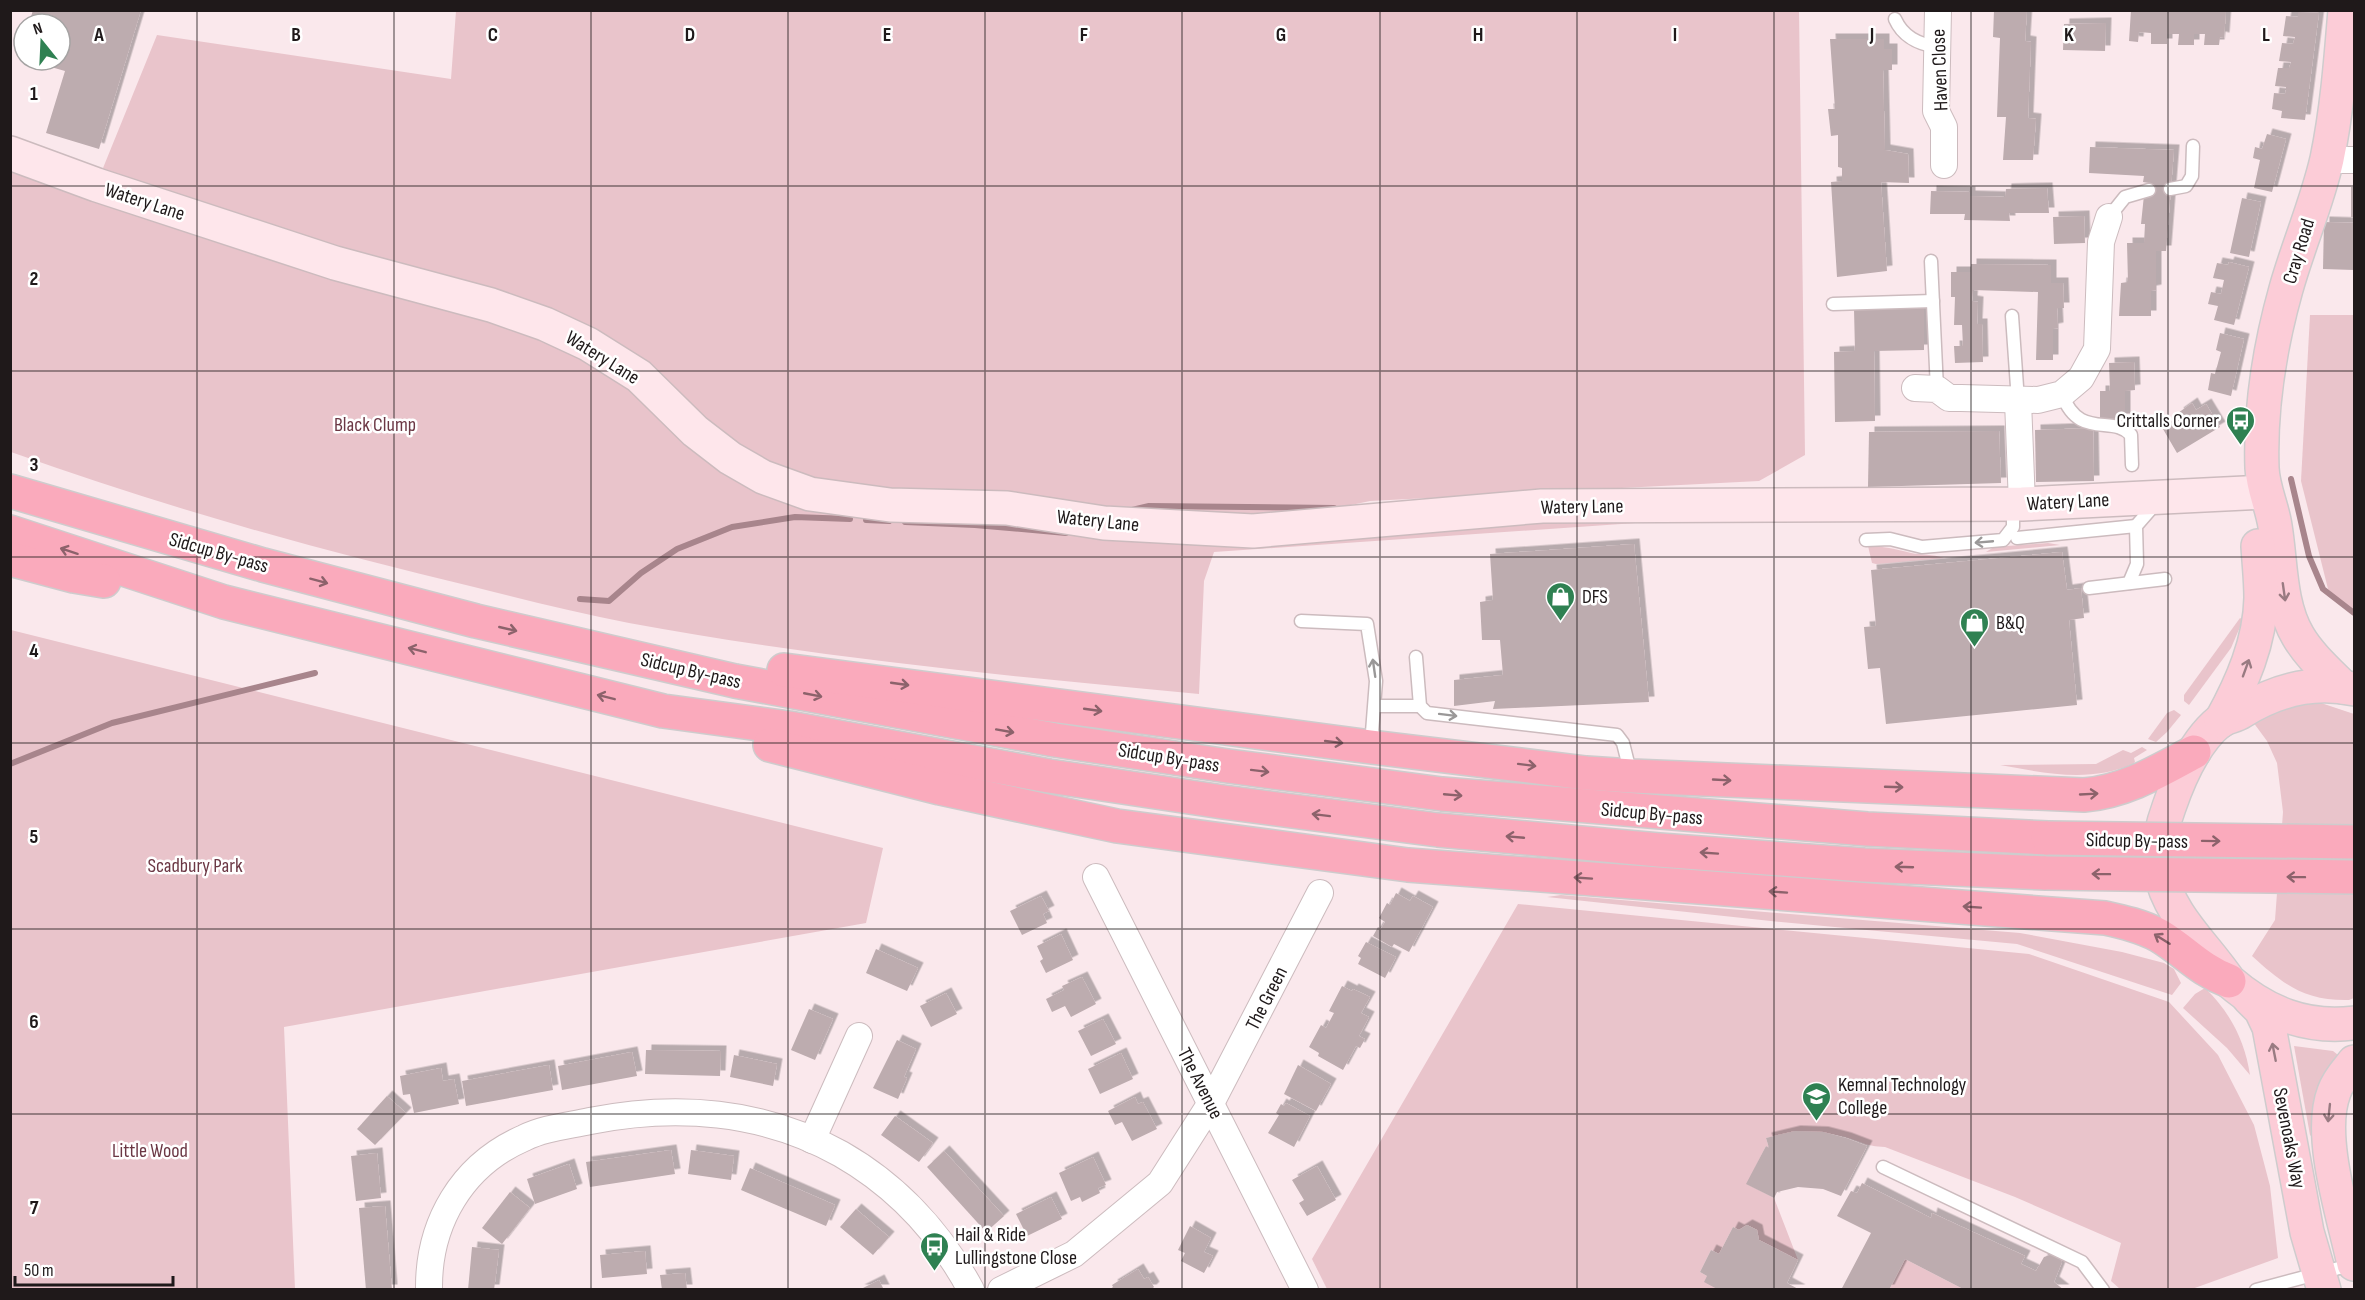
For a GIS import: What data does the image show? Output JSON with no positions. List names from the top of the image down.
{
  "streets": {
    "highway": ["Sidcup By-pass"],
    "main road": ["Cray Road", "Sevenoaks Way"],
    "street": [
      "Haven Close",
      "Watery Lane",
      "The Green",
      "The Avenue"
    ]
  },
  "crossings": [
    ["Watery Lane", "Cray Road"],
    ["Cray Road", "Sevenoaks Way"],
    ["The Green", "The Avenue"]
  ],
  "parks": ["Black Clump", "Scadbury Park", "Little Wood"],
  "places": {
    "bus stop": ["Crittalls Corner", "Hail & Ride Lullingstone Close"],
    "shop": ["DFS", "B&Q"],
    "school or university": ["Kemnal Technology College"]
  },
  "scale_bar": "50 m",
  "north": "top",
  "grid": {
    "columns": [
      "A",
      "B",
      "C",
      "D",
      "E",
      "F",
      "G",
      "H",
      "I",
      "J",
      "K",
      "L"
    ],
    "rows": [
      "1",
      "2",
      "3",
      "4",
      "5",
      "6",
      "7"
    ]
  }
}
